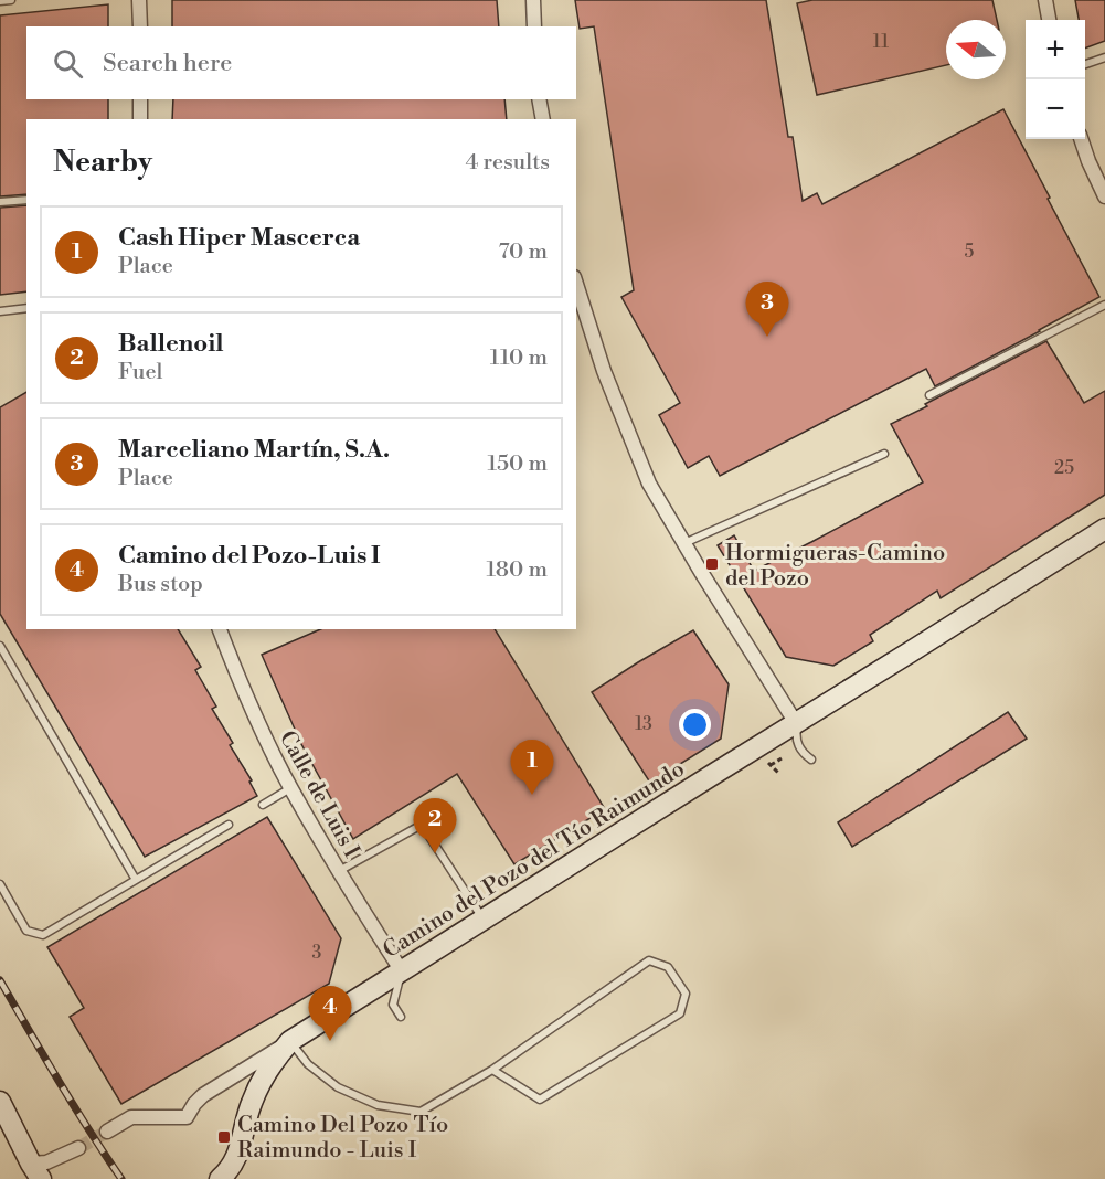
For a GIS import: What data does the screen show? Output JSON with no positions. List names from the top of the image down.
{
  "streets": {
    "street": ["Calle de Luis I", "Camino del Pozo del Tío Raimundo"]
  },
  "crossings": [
    ["Calle de Luis I", "Camino del Pozo del Tío Raimundo"]
  ],
  "places": {
    "transit": ["Hormigueras-Camino del Pozo", "Camino Del Pozo Tío Raimundo - Luis I"]
  },
  "house_numbers": [
    "11",
    "5",
    "25",
    "13",
    "3"
  ],
  "north": "left",
  "page": {
    "map_buttons": ["+", "−"],
    "search": "Search here",
    "heading": ["Nearby", "4 results"],
    "list": [
      {
        "mark": "1",
        "name": "Cash Hiper Mascerca",
        "note": "Place",
        "value": "70 m"
      },
      {
        "mark": "2",
        "name": "Ballenoil",
        "note": "Fuel",
        "value": "110 m"
      },
      {
        "mark": "3",
        "name": "Marceliano Martín, S.A.",
        "note": "Place",
        "value": "150 m"
      },
      {
        "mark": "4",
        "name": "Camino del Pozo-Luis I",
        "note": "Bus stop",
        "value": "180 m"
      }
    ],
    "pins": [
      "3",
      "1",
      "2",
      "4"
    ]
  }
}
